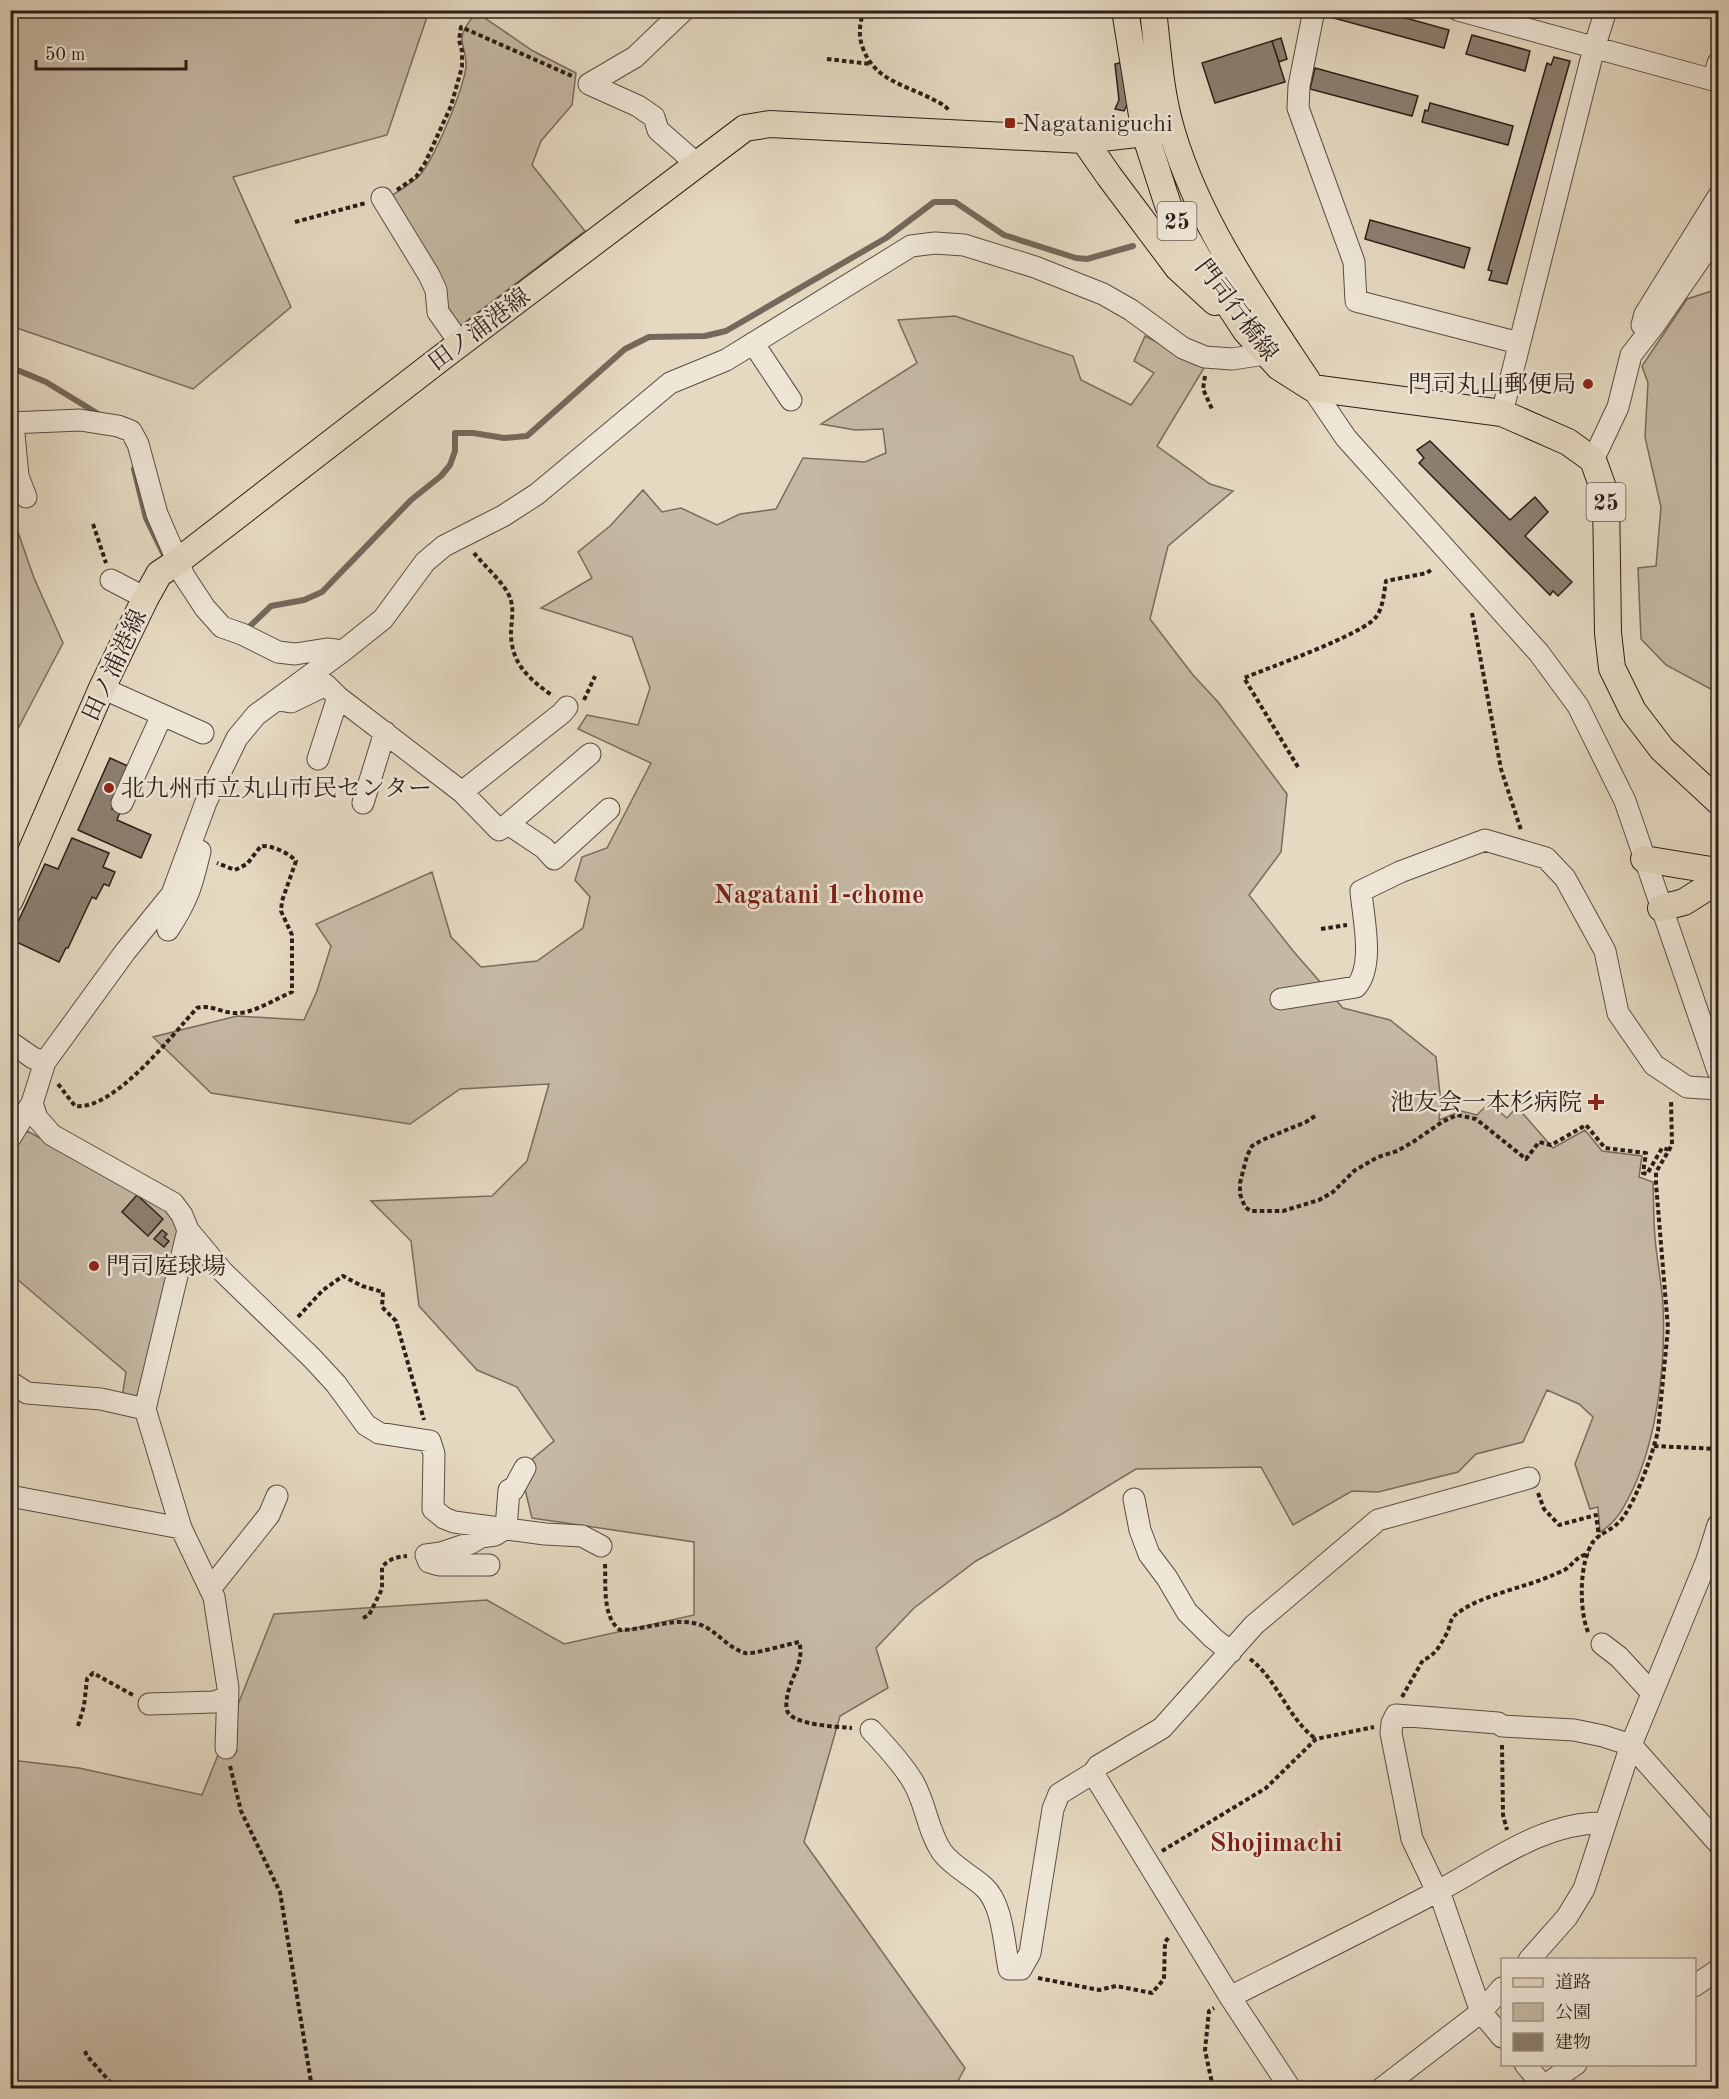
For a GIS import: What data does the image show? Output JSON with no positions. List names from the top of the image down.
{
  "streets": {
    "main road": ["25", "門司行橋線", "田ノ浦港線"]
  },
  "crossings": [
    ["25", "門司行橋線"],
    ["門司行橋線", "田ノ浦港線"]
  ],
  "districts": ["Nagatani 1-chome", "Shojimachi"],
  "places": {
    "transit": ["Nagataniguchi"],
    "other": ["門司丸山郵便局", "北九州市立丸山市民センター", "門司庭球場"],
    "health": ["池友会一本杉病院"]
  },
  "legend": ["道路", "公園", "建物"],
  "scale_bar": "50 m"
}
